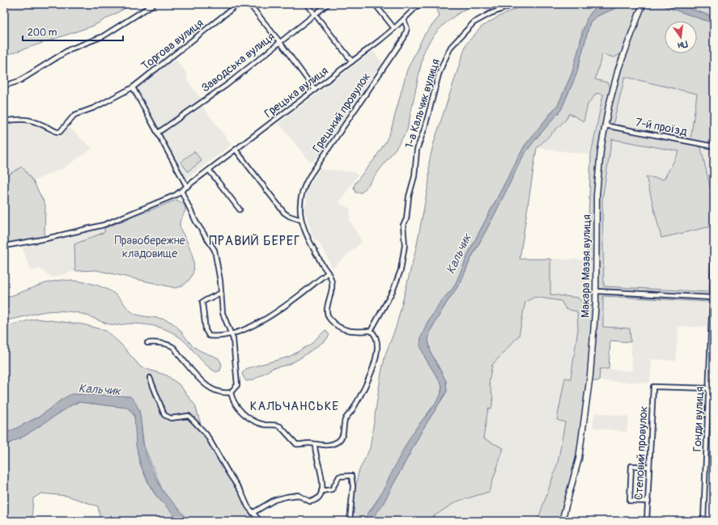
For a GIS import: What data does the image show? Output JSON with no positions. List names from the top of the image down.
{
  "streets": {
    "main road": ["Макара Мазая вулиця"],
    "street": [
      "Торгова вулиця",
      "Заводська вулиця",
      "Грецька вулиця",
      "1-а Кальчик вулиця",
      "Грецький провулок",
      "7-й проїзд",
      "Гонди вулиця",
      "Степовий провулок"
    ]
  },
  "crossings": [
    ["Грецька вулиця", "Грецький провулок"],
    ["7-й проїзд", "Макара Мазая вулиця"],
    ["Гонди вулиця", "Степовий провулок"]
  ],
  "districts": ["ПРАВИЙ БЕРЕГ", "КАЛЬЧАНСЬКЕ"],
  "water": ["Кальчик"],
  "parks": ["Правобережне кладовище"],
  "scale_bar": "200 m",
  "north": "bottom"
}
